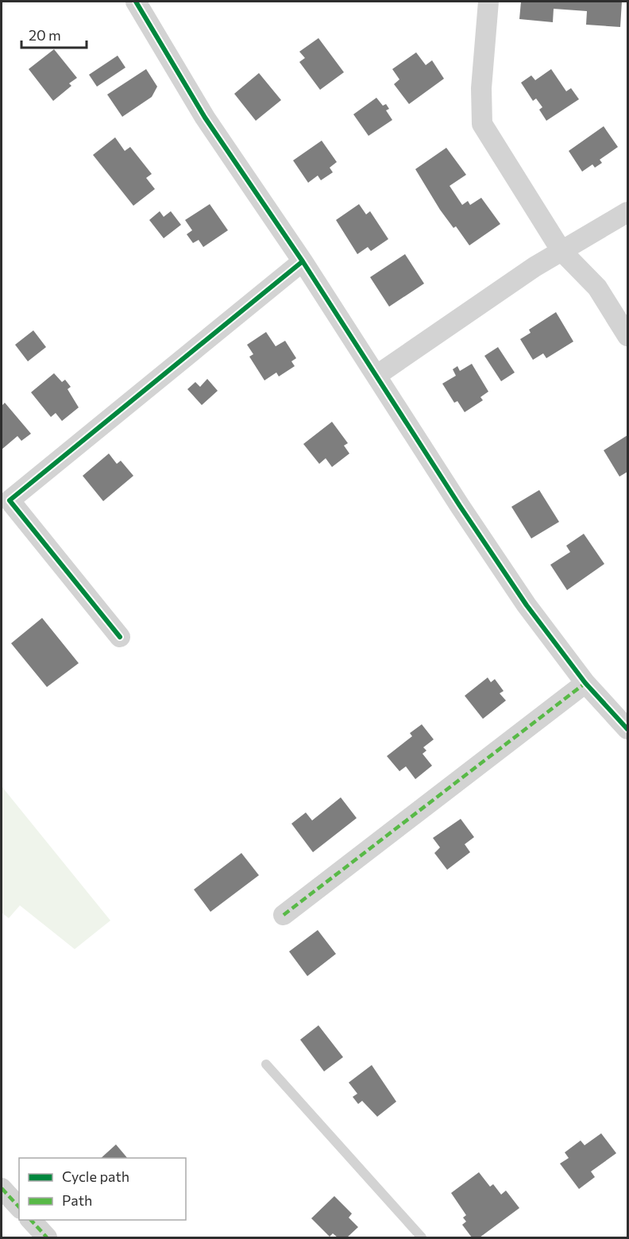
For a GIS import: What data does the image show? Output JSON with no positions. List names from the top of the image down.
{
  "legend": ["Cycle path", "Path"],
  "scale_bar": "20 m"
}
